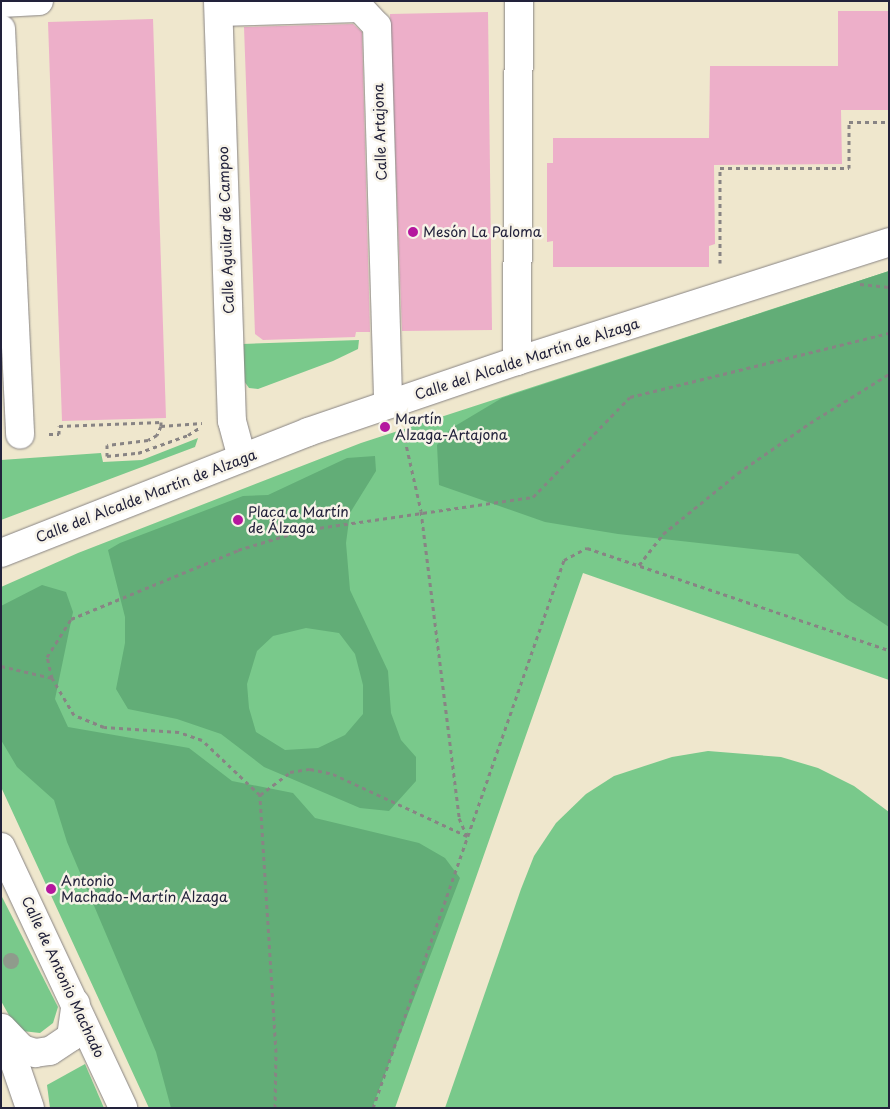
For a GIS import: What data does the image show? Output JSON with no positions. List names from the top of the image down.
{
  "streets": {
    "street": [
      "Calle Artajona",
      "Calle Aguilar de Campoo",
      "Calle del Alcalde Martín de Alzaga",
      "Calle de Antonio Machado"
    ]
  },
  "crossings": [
    ["Calle Artajona", "Calle Aguilar de Campoo"],
    ["Calle Artajona", "Calle del Alcalde Martín de Alzaga"],
    ["Calle Aguilar de Campoo", "Calle del Alcalde Martín de Alzaga"]
  ],
  "places": [
    "Mesón La Paloma",
    "Martín Alzaga-Artajona",
    "Placa a Martín de Álzaga",
    "Antonio Machado-Martín Alzaga"
  ]
}
